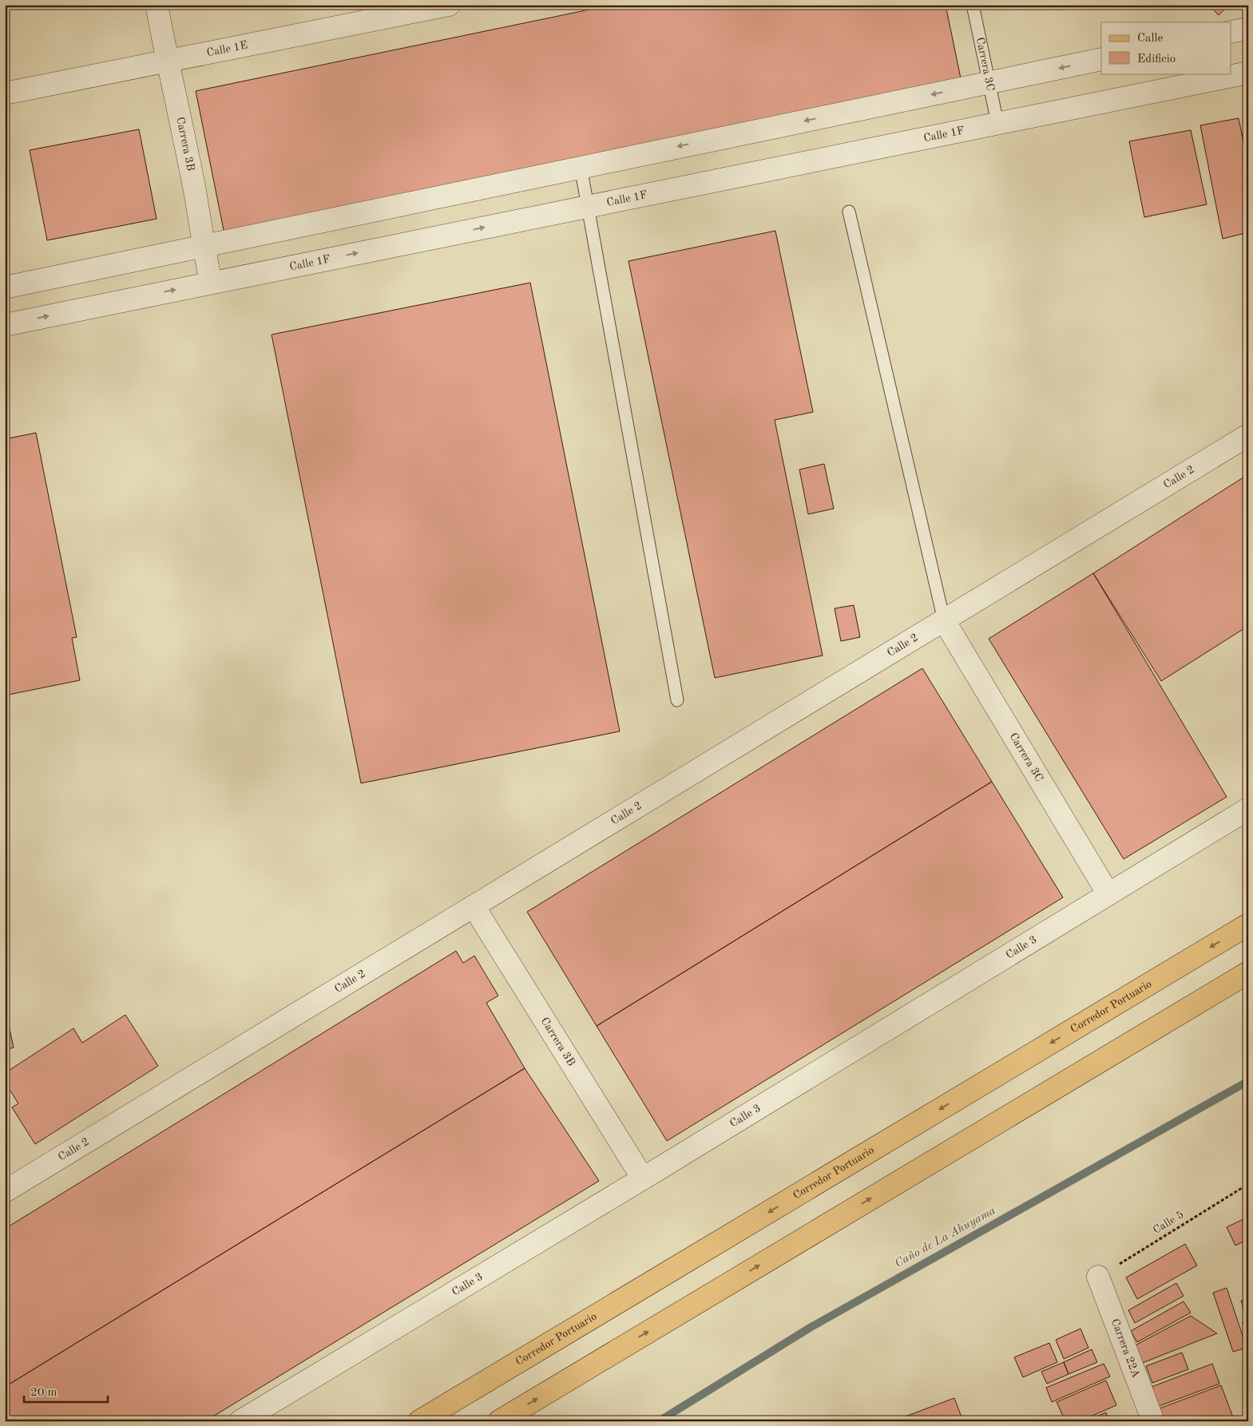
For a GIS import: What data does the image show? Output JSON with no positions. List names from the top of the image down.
{
  "streets": {
    "main road": ["Corredor Portuario"],
    "street": [
      "Calle 1E",
      "Carrera 3C",
      "Calle 1F",
      "Carrera 3B",
      "Calle 2",
      "Calle 3",
      "Carrera 22A"
    ],
    "path": ["Calle 5"]
  },
  "crossings": [
    ["Calle 1E", "Carrera 3B"],
    ["Carrera 3C", "Calle 1F"],
    ["Carrera 3C", "Calle 2"],
    ["Carrera 3C", "Calle 3"],
    ["Calle 1F", "Carrera 3B"],
    ["Carrera 3B", "Calle 2"],
    ["Carrera 3B", "Calle 3"],
    ["Calle 5", "Carrera 22A"]
  ],
  "water": ["Caño de La Ahuyama"],
  "legend": ["Calle", "Edificio"],
  "scale_bar": "20 m"
}
